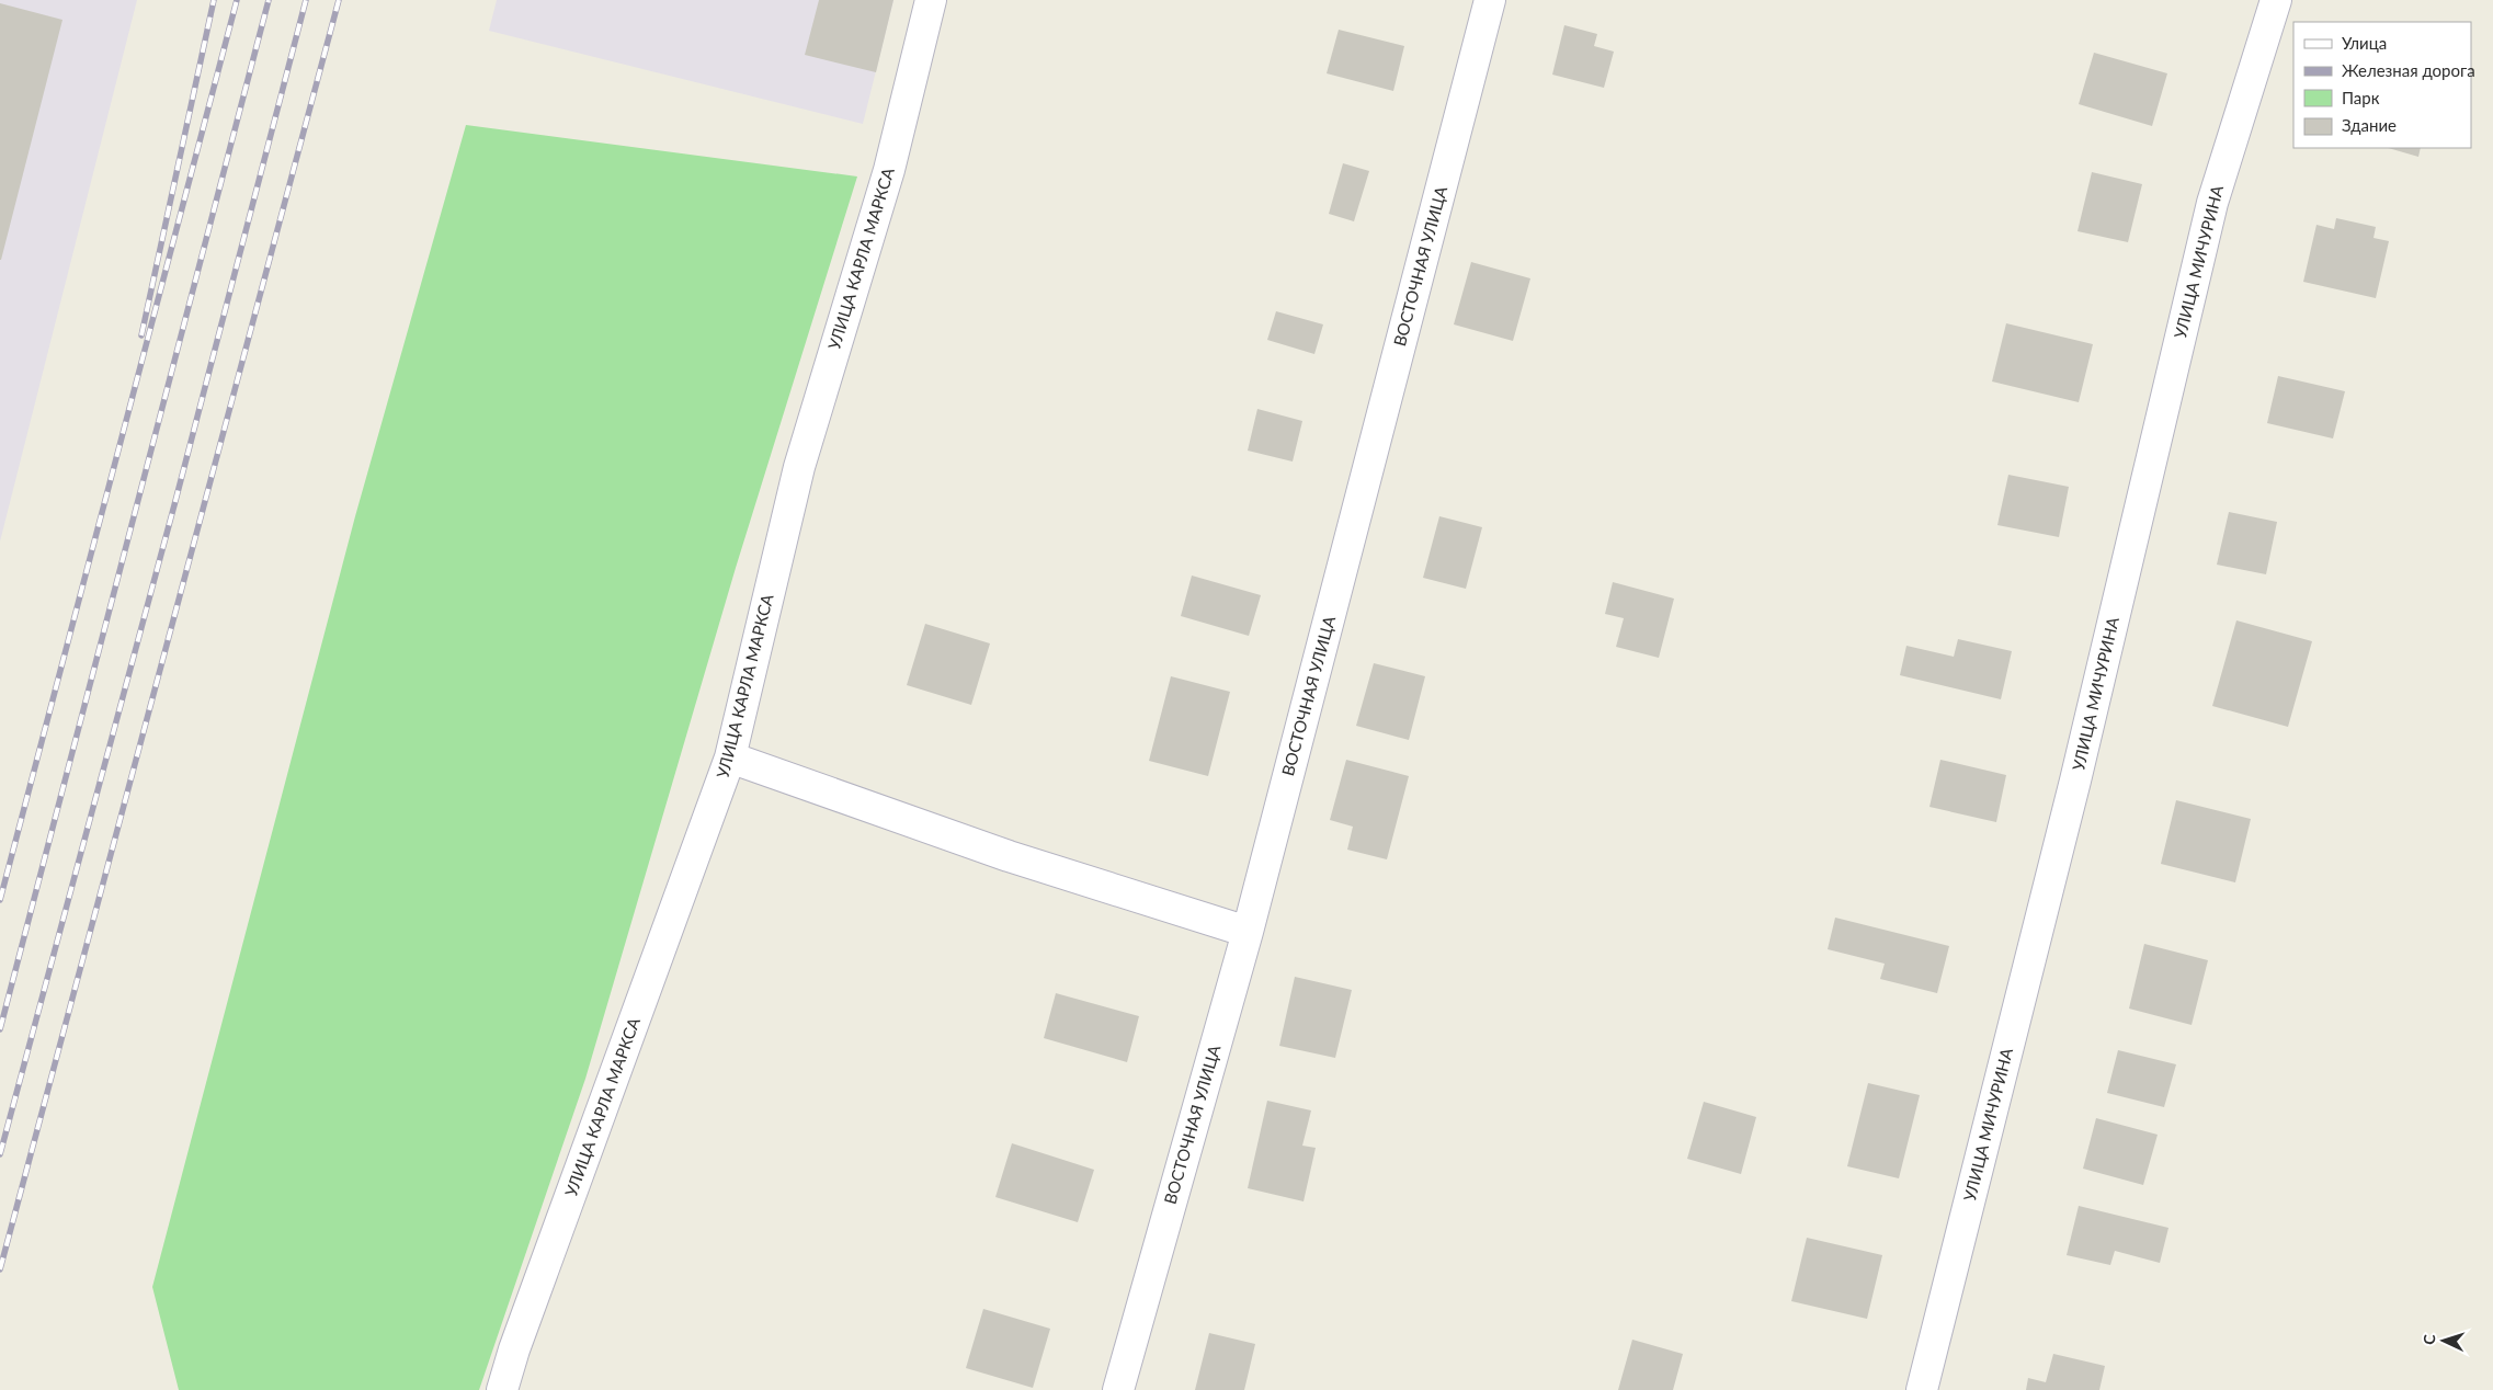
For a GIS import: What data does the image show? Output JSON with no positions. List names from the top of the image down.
{
  "streets": {
    "street": ["УЛИЦА КАРЛА МАРКСА", "УЛИЦА МИЧУРИНА", "ВОСТОЧНАЯ УЛИЦА"]
  },
  "legend": [
    "Улица",
    "Железная дорога",
    "Парк",
    "Здание"
  ],
  "north": "left"
}
